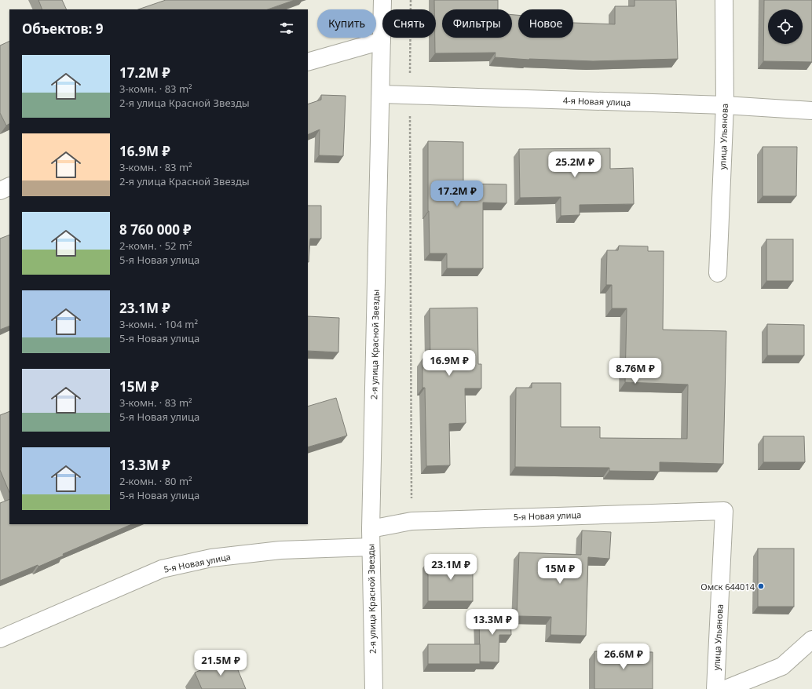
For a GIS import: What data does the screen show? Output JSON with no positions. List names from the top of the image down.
{
  "streets": {
    "street": [
      "4-я Новая улица",
      "улица Ульянова",
      "2-я улица Красной Звезды",
      "5-я Новая улица"
    ]
  },
  "crossings": [
    ["4-я Новая улица", "улица Ульянова"],
    ["4-я Новая улица", "2-я улица Красной Звезды"],
    ["улица Ульянова", "5-я Новая улица"],
    ["2-я улица Красной Звезды", "5-я Новая улица"]
  ],
  "places": ["Омск 644014"],
  "page": {
    "chip": [
      "Купить",
      "Снять",
      "Фильтры",
      "Новое"
    ],
    "heading": "Объектов: 9",
    "list": [
      {
        "name": "17.2M ₽",
        "note": "3-комн. · 83 m² · 2-я улица Красной Звезды"
      },
      {
        "name": "16.9M ₽",
        "note": "3-комн. · 83 m² · 2-я улица Красной Звезды"
      },
      {
        "name": "8 760 000 ₽",
        "note": "2-комн. · 52 m² · 5-я Новая улица"
      },
      {
        "name": "23.1M ₽",
        "note": "3-комн. · 104 m² · 5-я Новая улица"
      },
      {
        "name": "15M ₽",
        "note": "3-комн. · 83 m² · 5-я Новая улица"
      },
      {
        "name": "13.3M ₽",
        "note": "2-комн. · 80 m² · 5-я Новая улица"
      }
    ],
    "price": [
      "25.2M ₽",
      "17.2M ₽",
      "16.9M ₽",
      "8.76M ₽",
      "23.1M ₽",
      "15M ₽",
      "13.3M ₽",
      "26.6M ₽",
      "21.5M ₽"
    ]
  }
}
